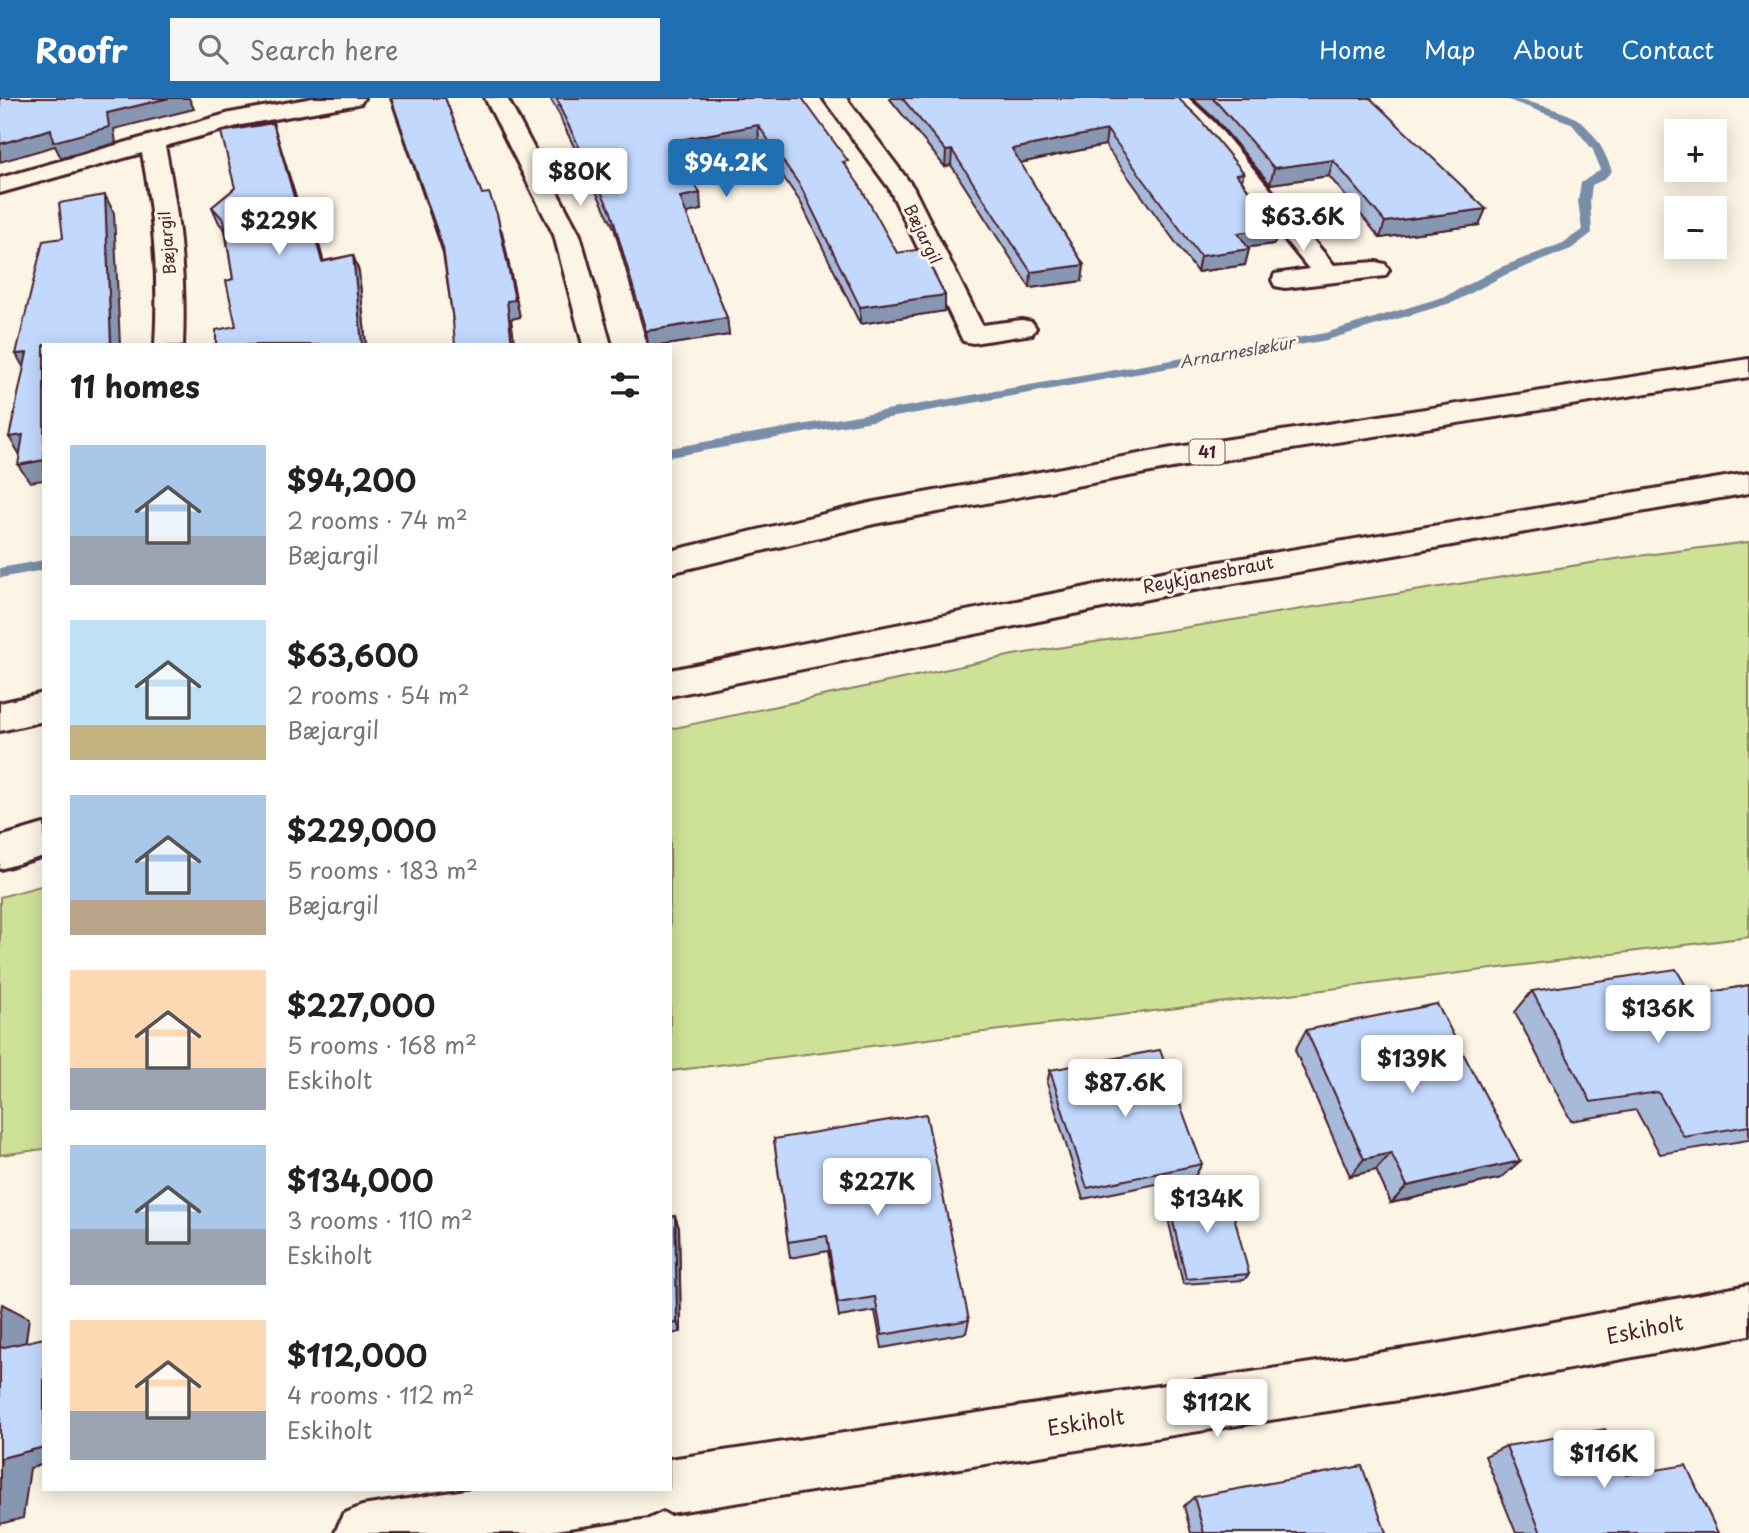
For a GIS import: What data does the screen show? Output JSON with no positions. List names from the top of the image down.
{
  "streets": {
    "main road": [
      "Bæjargil",
      "41",
      "Reykjanesbraut",
      "Eskiholt"
    ]
  },
  "water": ["Arnarneslækur"],
  "page": {
    "header": "Roofr",
    "search": "Search here",
    "nav": [
      "Home",
      "Map",
      "About",
      "Contact"
    ],
    "map_buttons": ["+", "−"],
    "price": [
      "$94.2K",
      "$80K",
      "$63.6K",
      "$229K",
      "$136K",
      "$139K",
      "$87.6K",
      "$227K",
      "$134K",
      "$112K",
      "$116K"
    ],
    "heading": "11 homes",
    "list": [
      {
        "name": "$94,200",
        "note": "2 rooms · 74 m² · Bæjargil"
      },
      {
        "name": "$63,600",
        "note": "2 rooms · 54 m² · Bæjargil"
      },
      {
        "name": "$229,000",
        "note": "5 rooms · 183 m² · Bæjargil"
      },
      {
        "name": "$227,000",
        "note": "5 rooms · 168 m² · Eskiholt"
      },
      {
        "name": "$134,000",
        "note": "3 rooms · 110 m² · Eskiholt"
      },
      {
        "name": "$112,000",
        "note": "4 rooms · 112 m² · Eskiholt"
      }
    ]
  }
}
